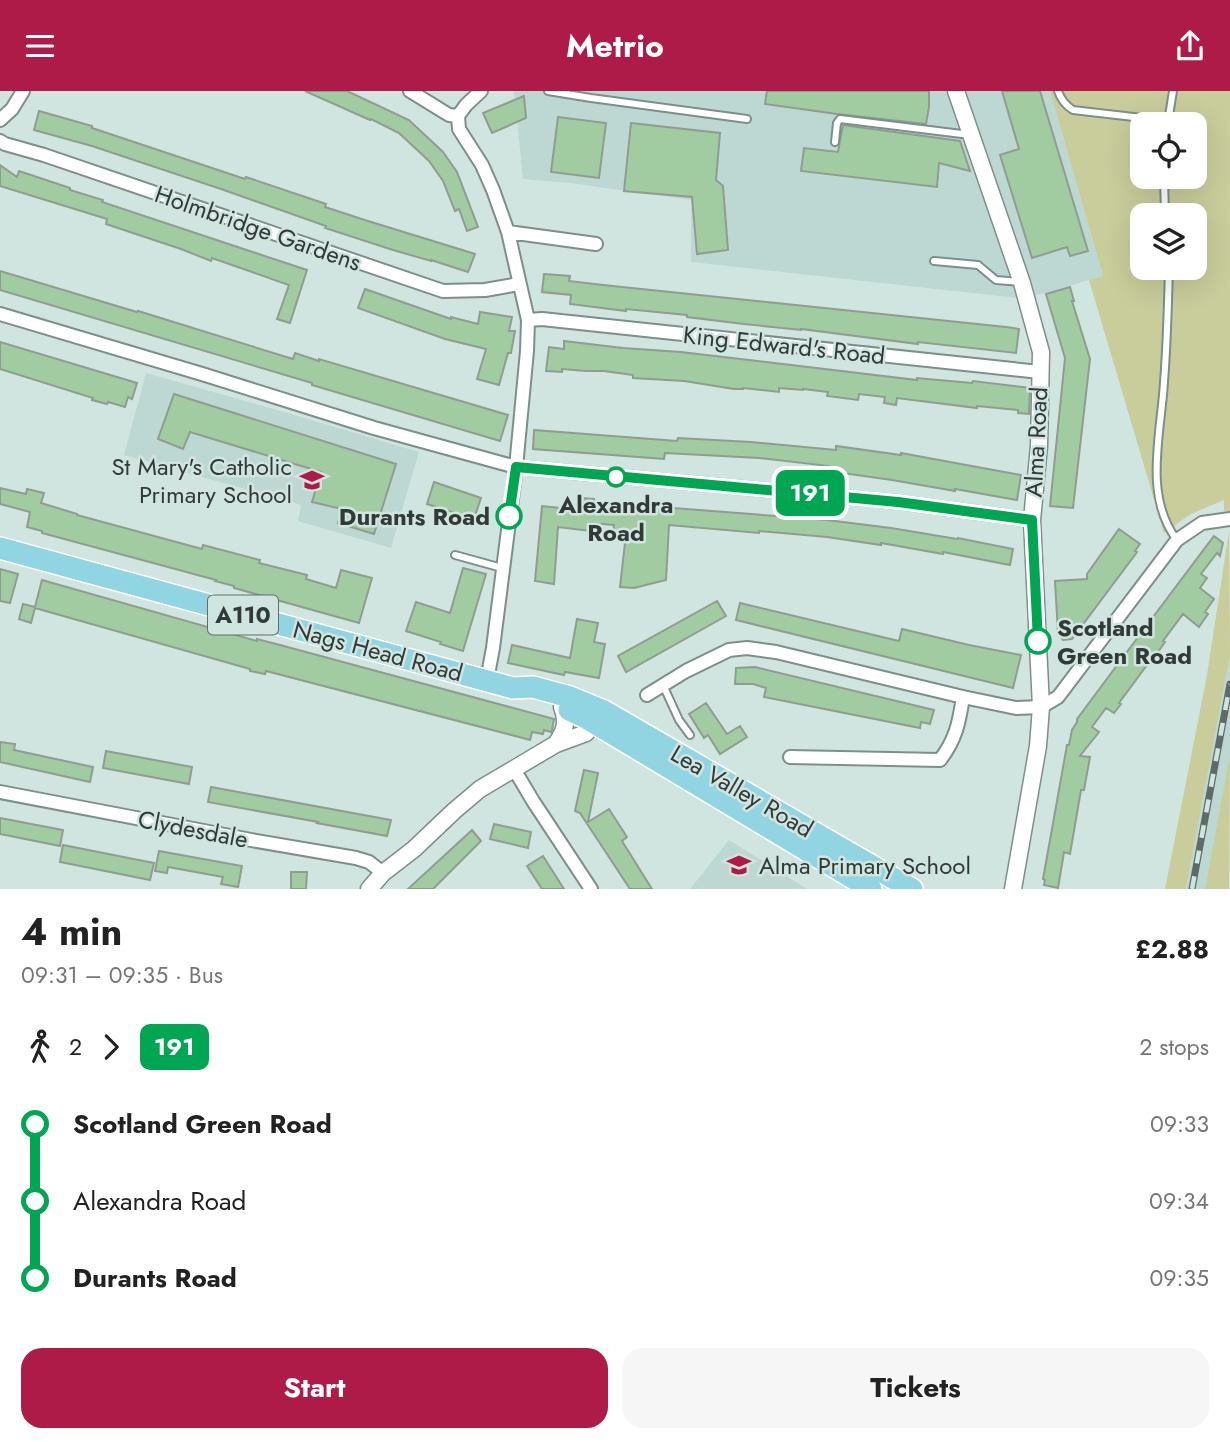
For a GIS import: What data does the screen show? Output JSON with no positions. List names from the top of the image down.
{
  "streets": {
    "main road": ["A110", "Nags Head Road", "Lea Valley Road"],
    "street": [
      "Holmbridge Gardens",
      "King Edward's Road",
      "Alma Road",
      "Clydesdale"
    ]
  },
  "crossings": [
    ["King Edward's Road", "Alma Road"],
    ["Nags Head Road", "Lea Valley Road"]
  ],
  "places": {
    "other": ["Alexandra Road", "Durants Road", "Scotland Green Road"],
    "school or university": ["St Mary's Catholic Primary School", "Alma Primary School"]
  },
  "lines": ["bus line 191"],
  "page": {
    "header": "Metrio",
    "on_map": "191",
    "heading": ["4 min", "09:31 – 09:35 · Bus", "£2.88"],
    "legs": ["2", "191", "2 stops"],
    "list": [
      {
        "name": "Scotland Green Road",
        "value": "09:33"
      },
      {
        "name": "Alexandra Road",
        "value": "09:34"
      },
      {
        "name": "Durants Road",
        "value": "09:35"
      }
    ],
    "buttons": ["Start", "Tickets"]
  }
}
